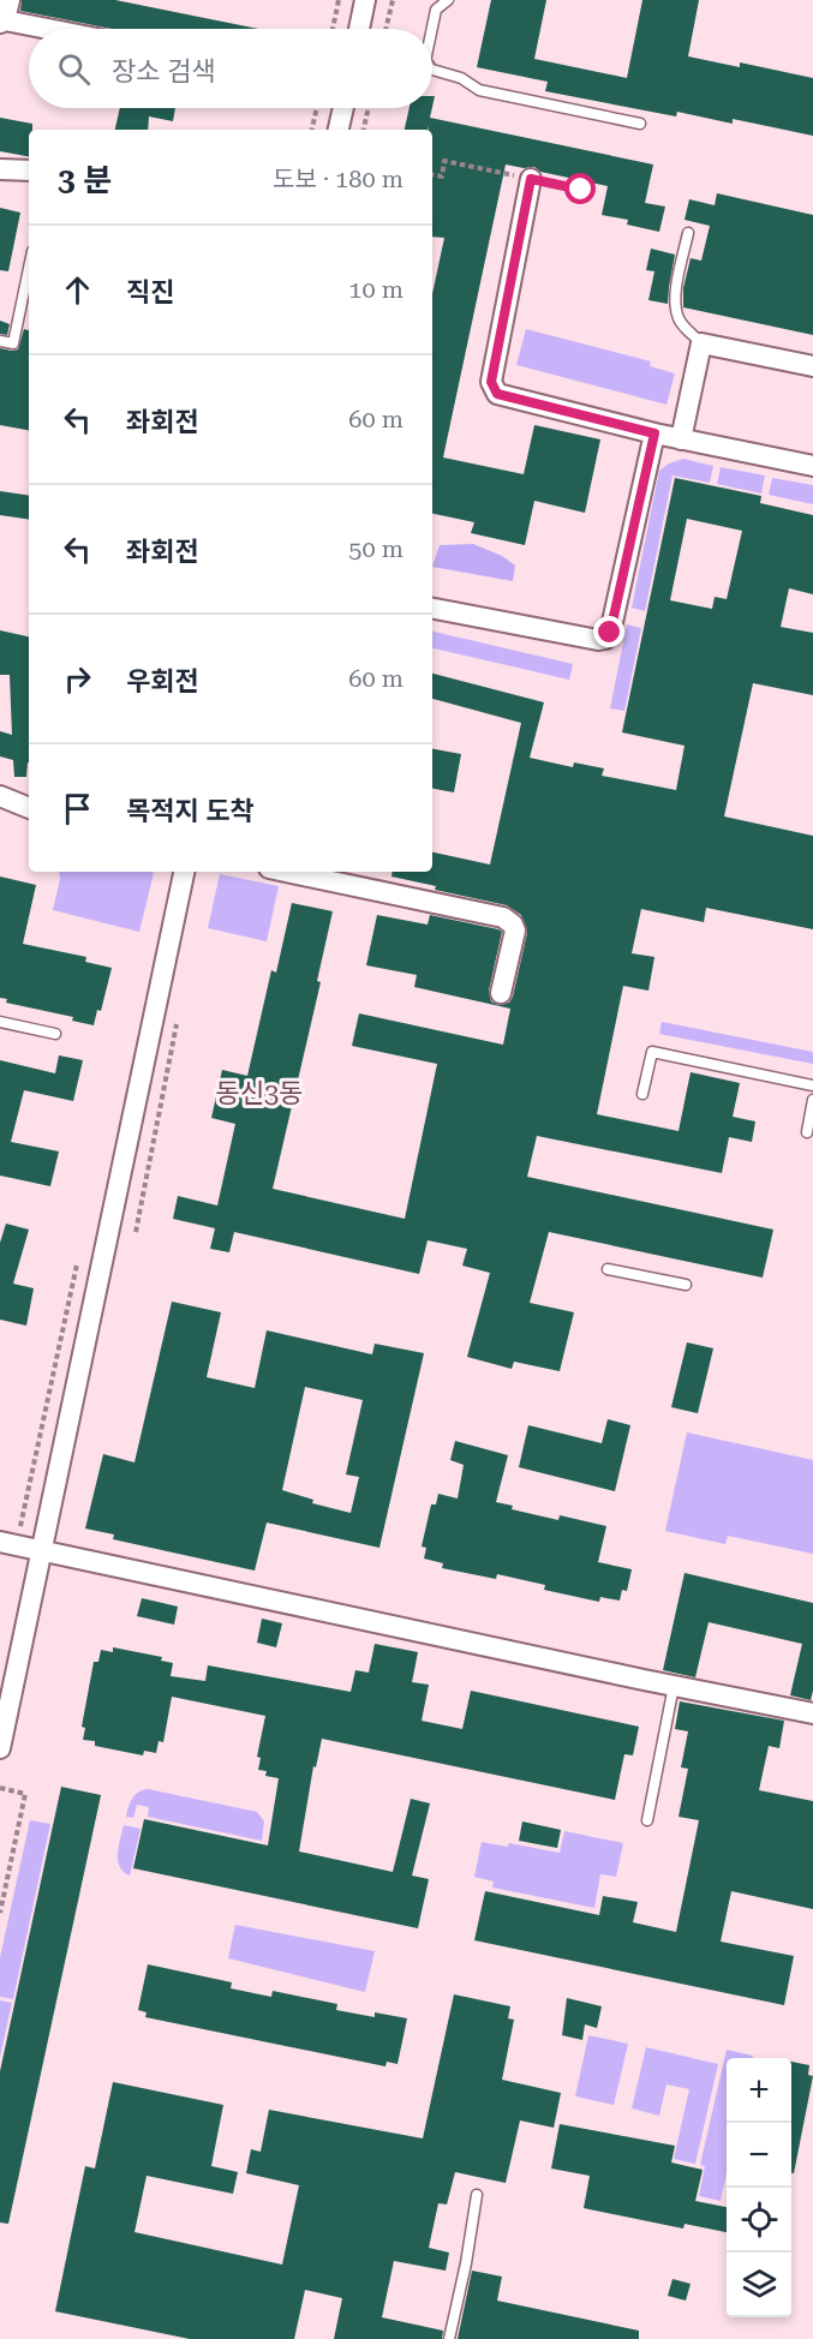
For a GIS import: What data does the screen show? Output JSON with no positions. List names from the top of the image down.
{
  "districts": ["동신3동"],
  "page": {
    "search": "장소 검색",
    "heading": ["3 분", "도보 · 180 m"],
    "list": [
      ["직진", "10 m"],
      ["좌회전", "60 m"],
      ["좌회전", "50 m"],
      ["우회전", "60 m"],
      "목적지 도착"
    ],
    "map_buttons": ["+", "−"]
  }
}
